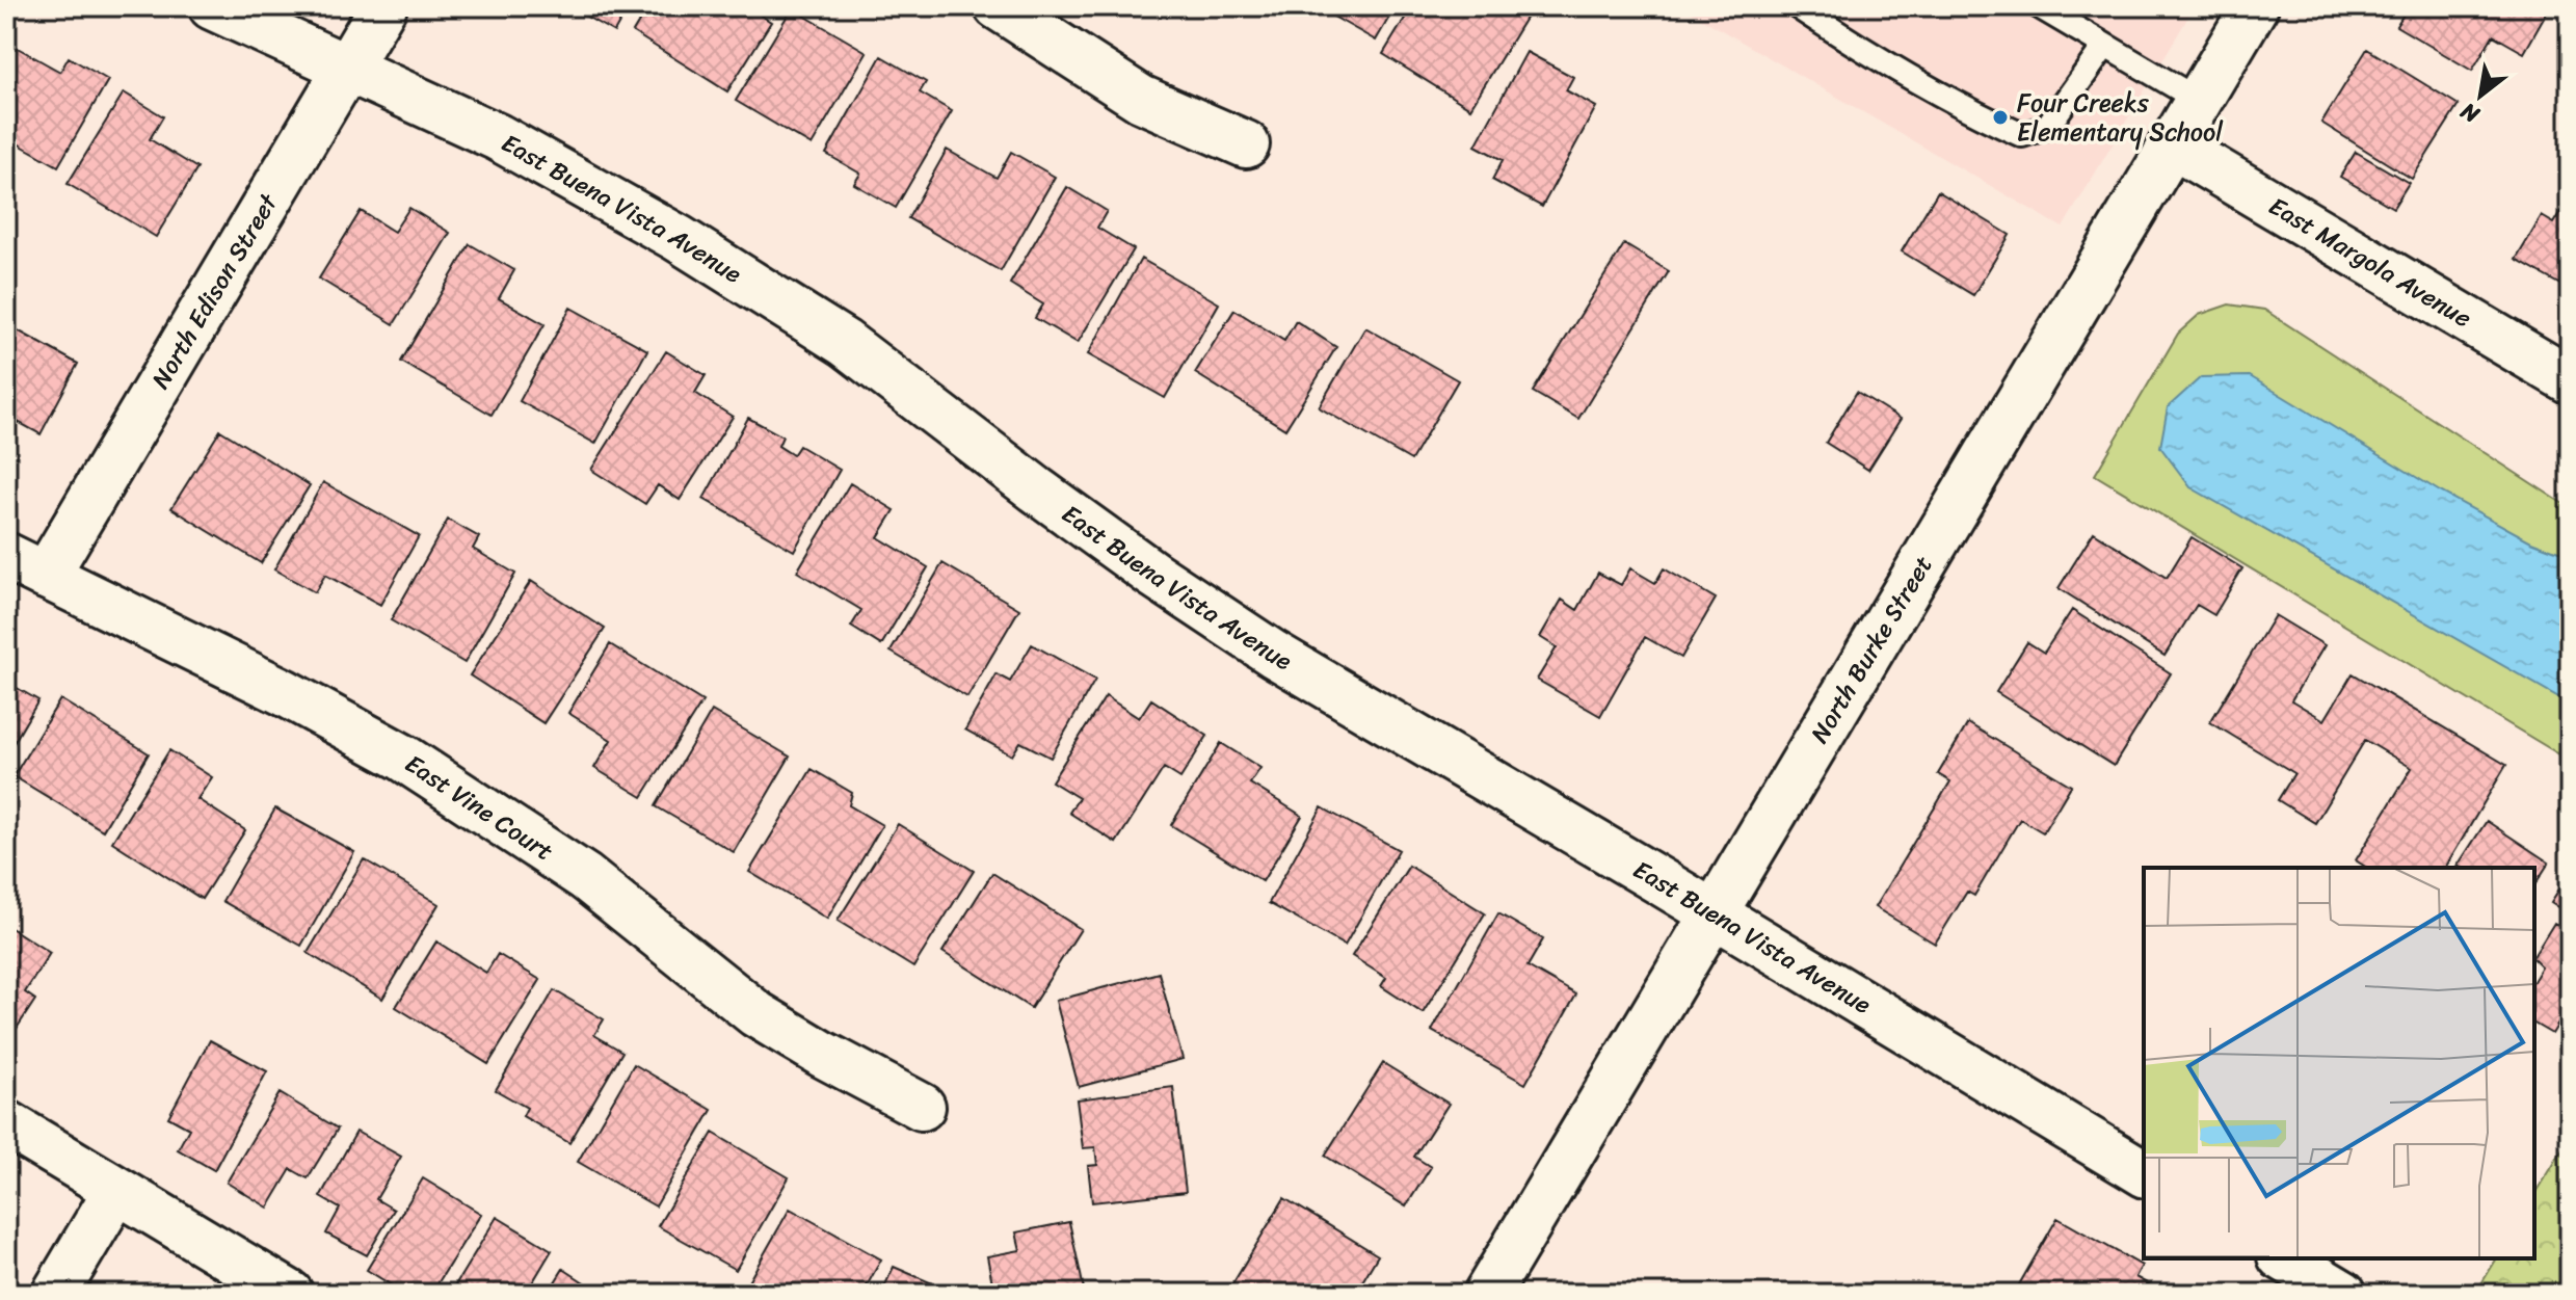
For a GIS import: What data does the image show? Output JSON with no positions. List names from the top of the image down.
{
  "streets": {
    "street": [
      "East Buena Vista Avenue",
      "East Margola Avenue",
      "North Edison Street",
      "North Burke Street",
      "East Vine Court"
    ]
  },
  "crossings": [
    ["East Buena Vista Avenue", "North Edison Street"],
    ["East Buena Vista Avenue", "North Burke Street"],
    ["East Margola Avenue", "North Burke Street"],
    ["North Edison Street", "East Vine Court"]
  ],
  "places": ["Four Creeks Elementary School"],
  "north": "bottom left"
}
